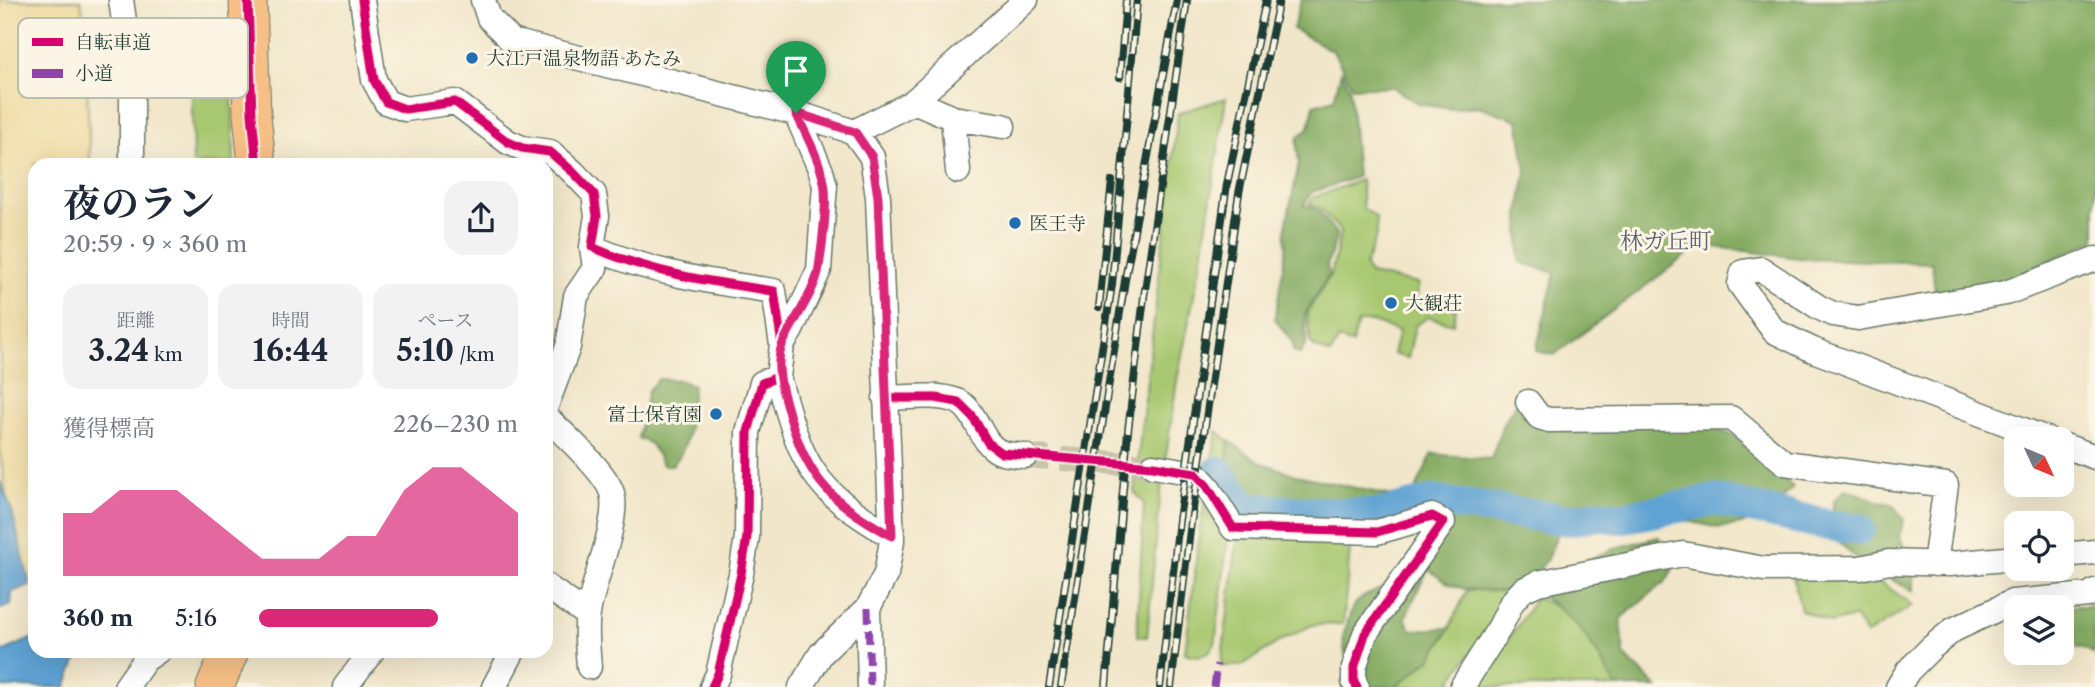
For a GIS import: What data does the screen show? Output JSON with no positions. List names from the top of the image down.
{
  "districts": ["林ガ丘町"],
  "places": [
    "大江戸温泉物語 あたみ",
    "医王寺",
    "大観荘",
    "富士保育園"
  ],
  "legend": ["自転車道", "小道"],
  "north": "bottom right",
  "page": {
    "heading": ["夜のラン", "20:59 · 9 × 360 m"],
    "stats": [
      ["距離", "3.24 km"],
      ["時間", "16:44"],
      ["ペース", "5:10 /km"]
    ],
    "chart": ["獲得標高", "226–230 m"],
    "list": [
      {
        "name": "360 m",
        "note": "5:16"
      }
    ]
  }
}
